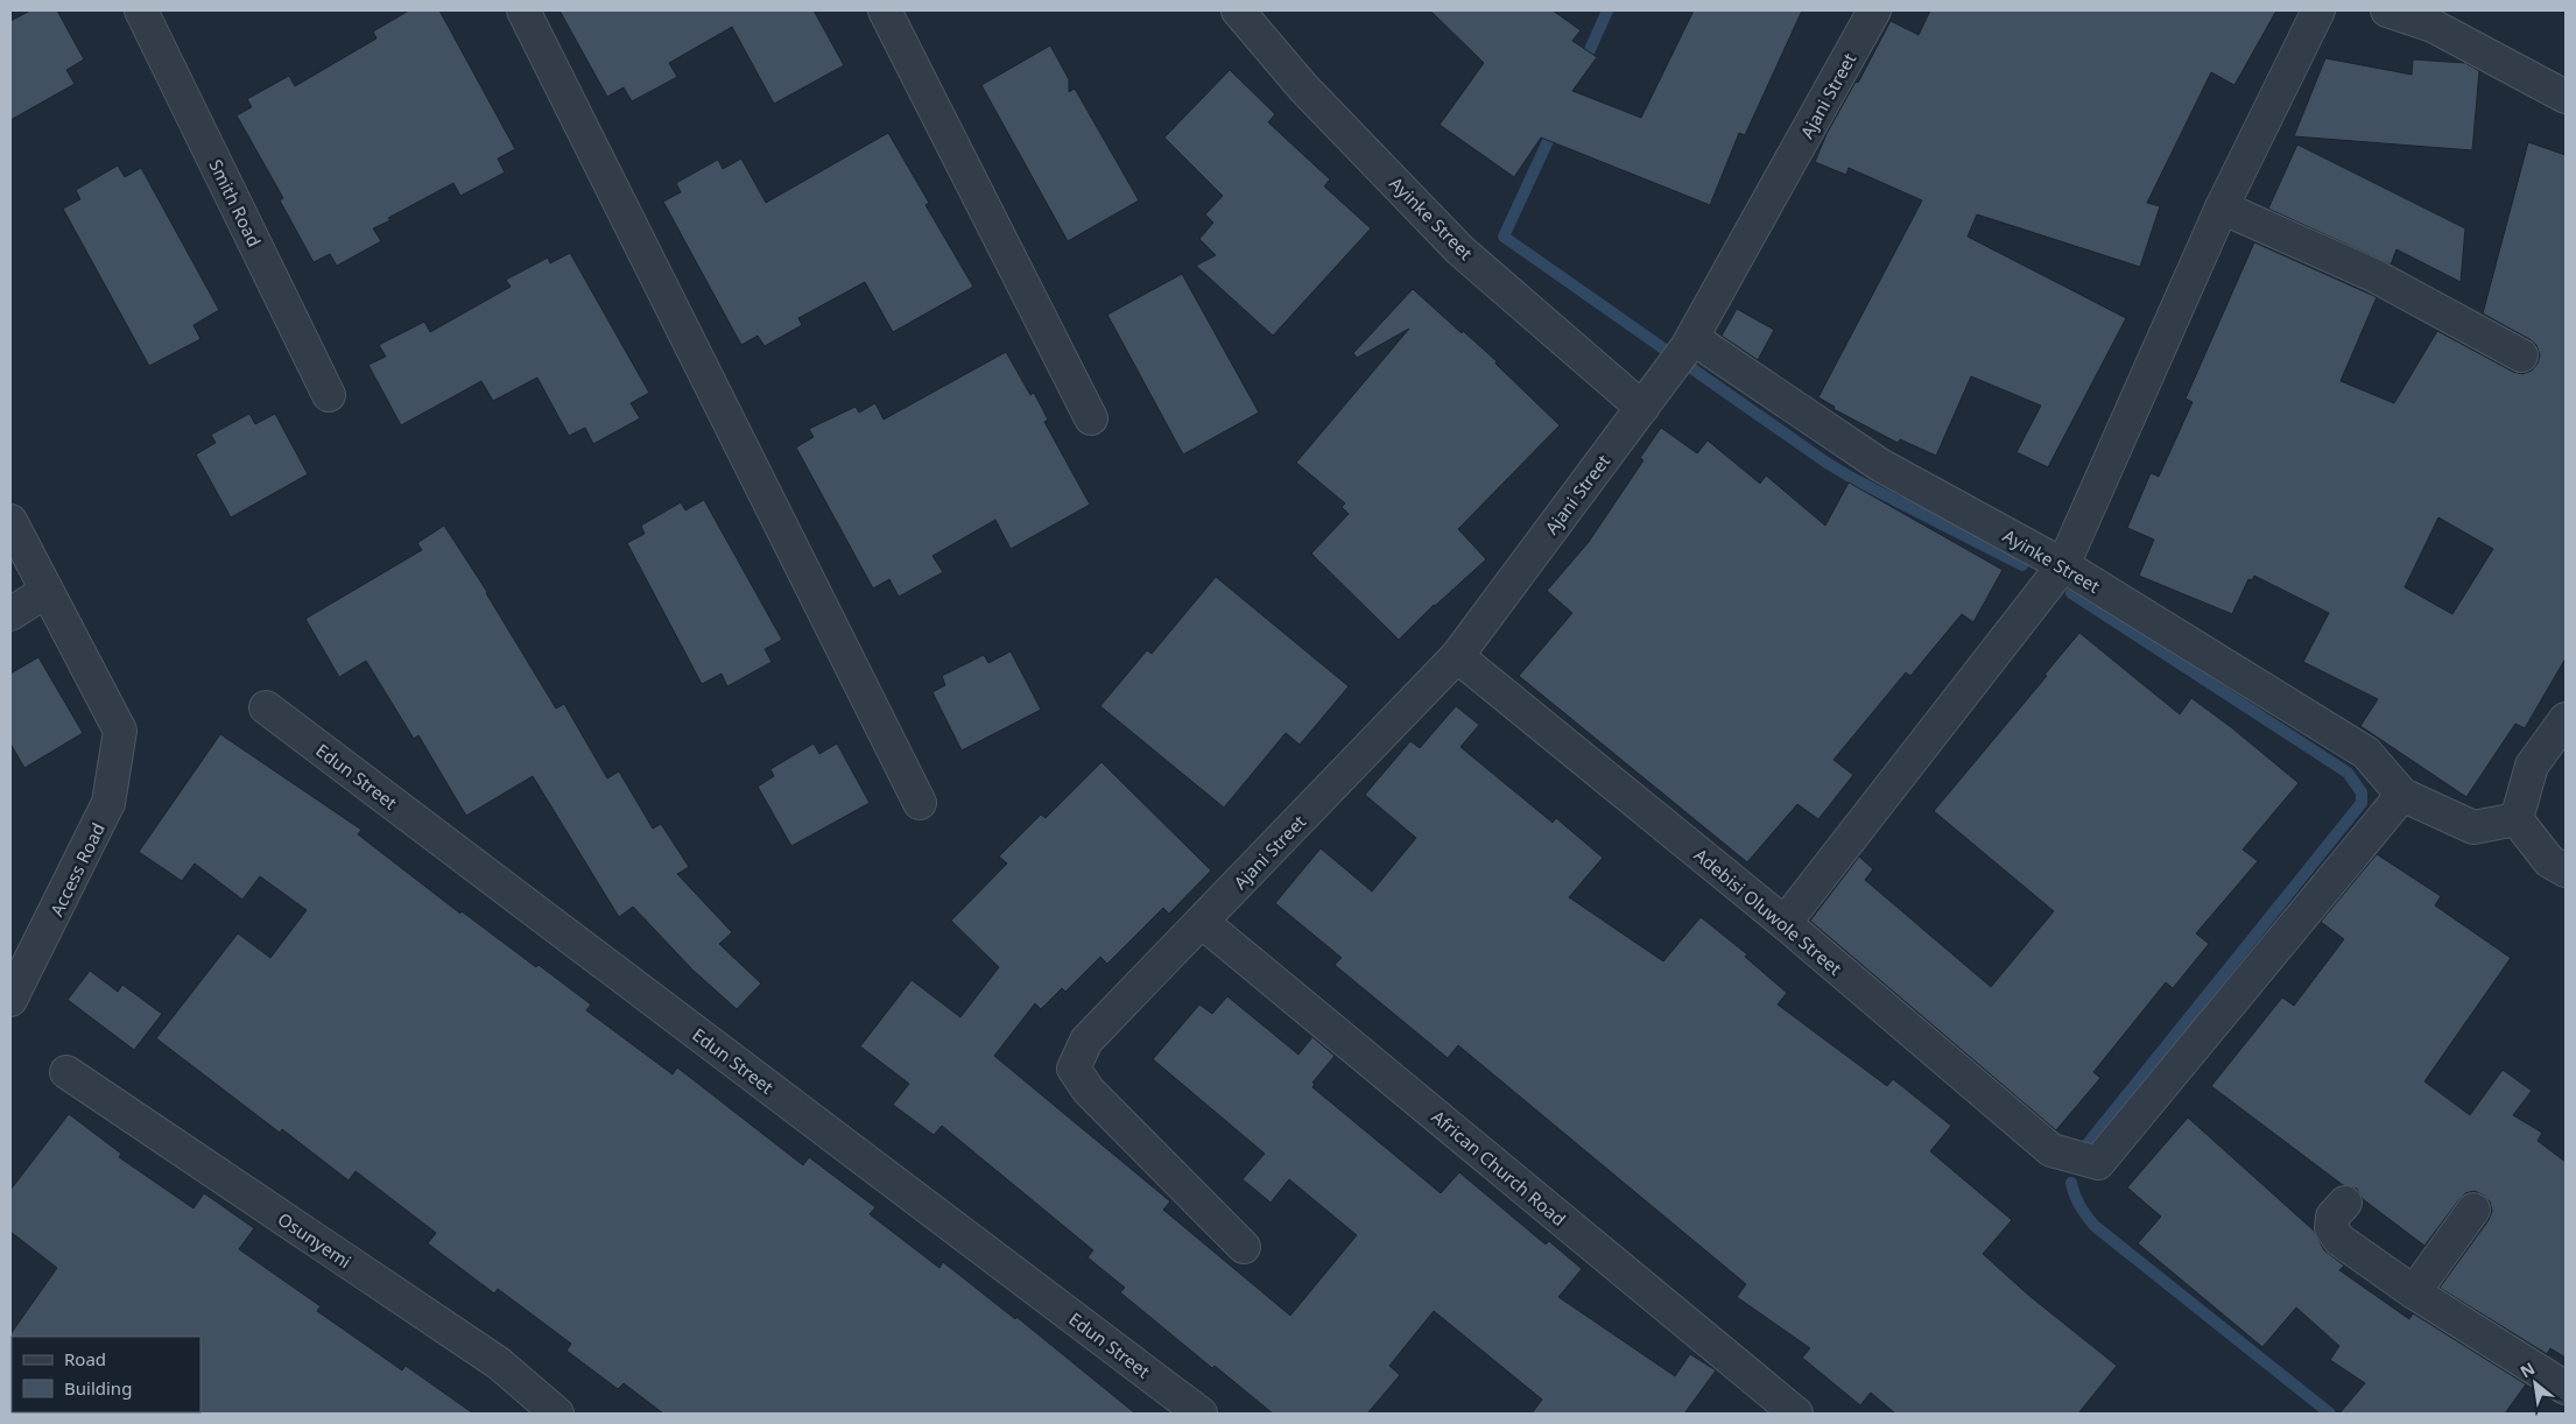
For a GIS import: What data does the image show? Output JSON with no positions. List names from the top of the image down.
{
  "streets": {
    "street": [
      "Ajani Street",
      "Smith Road",
      "Ayinke Street",
      "Edun Street",
      "Access Road",
      "Adebisi Oluwole Street",
      "African Church Road",
      "Osunyemi"
    ]
  },
  "crossings": [
    ["Ajani Street", "Ayinke Street"],
    ["Ajani Street", "Adebisi Oluwole Street"],
    ["Ajani Street", "African Church Road"],
    ["Ayinke Street", "Adebisi Oluwole Street"]
  ],
  "legend": ["Road", "Building"],
  "north": "top left"
}
